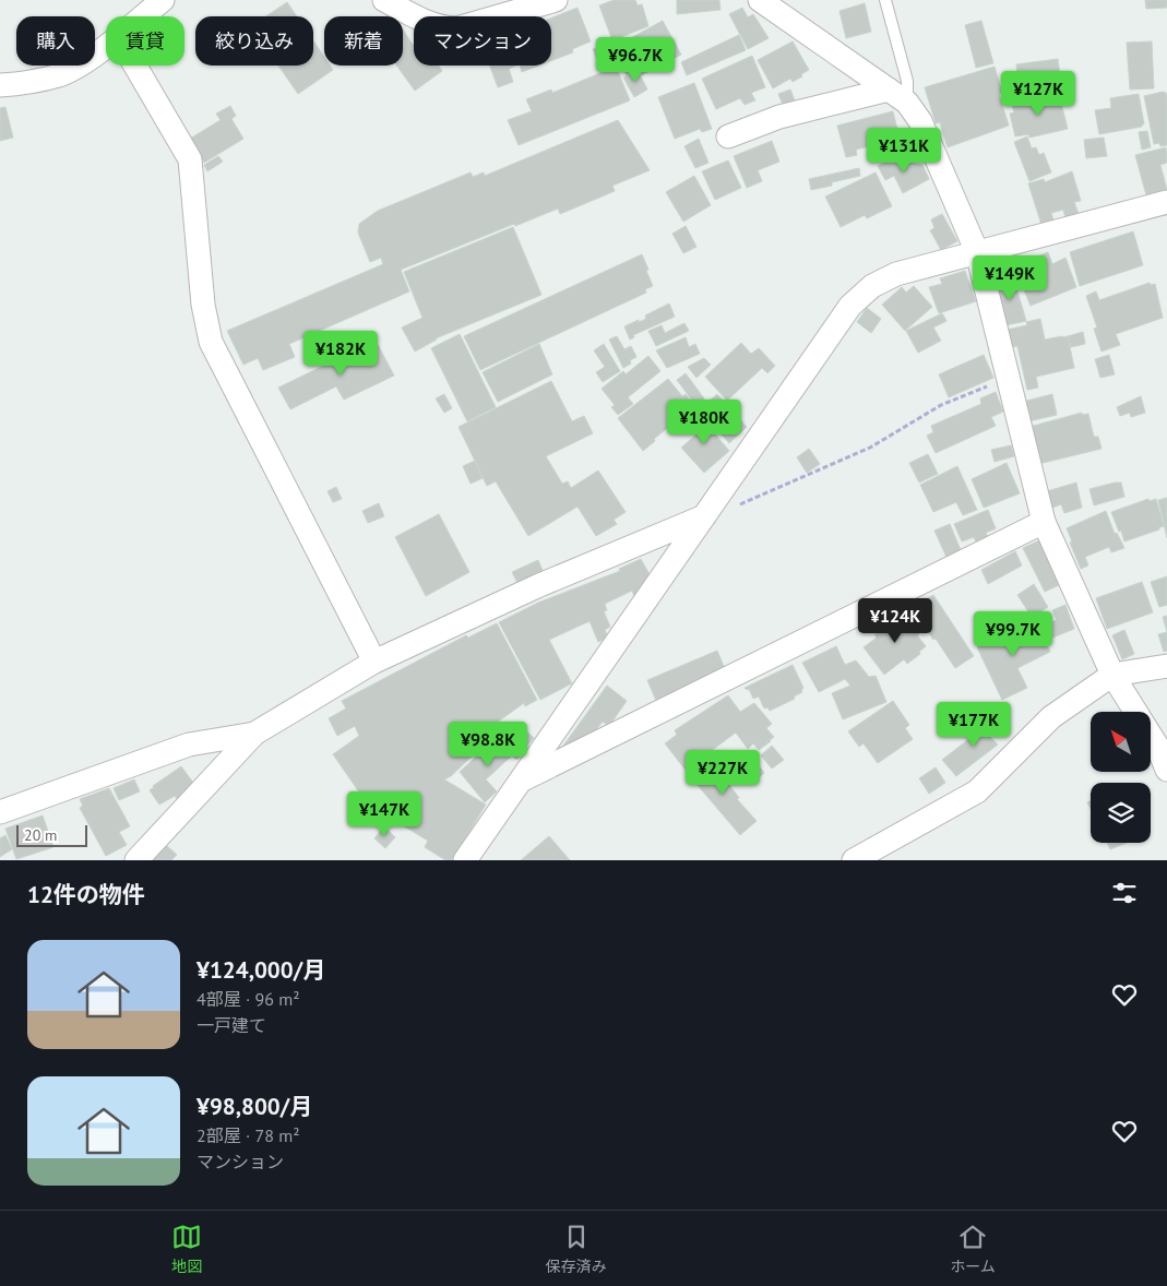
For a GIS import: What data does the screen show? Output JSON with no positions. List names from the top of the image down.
{
  "scale_bar": "20 m",
  "north": "top left",
  "page": {
    "chip": [
      "購入",
      "賃貸",
      "絞り込み",
      "新着",
      "マンション"
    ],
    "price": [
      "¥96.7K",
      "¥127K",
      "¥131K",
      "¥149K",
      "¥182K",
      "¥180K",
      "¥124K",
      "¥99.7K",
      "¥177K",
      "¥98.8K",
      "¥227K",
      "¥147K"
    ],
    "scale": "20 m",
    "heading": "12件の物件",
    "list": [
      {
        "name": "¥124,000/月",
        "note": "4部屋 · 96 m² · 一戸建て"
      },
      {
        "name": "¥98,800/月",
        "note": "2部屋 · 78 m² · マンション"
      }
    ],
    "tabs": ["地図", "保存済み", "ホーム"]
  }
}
